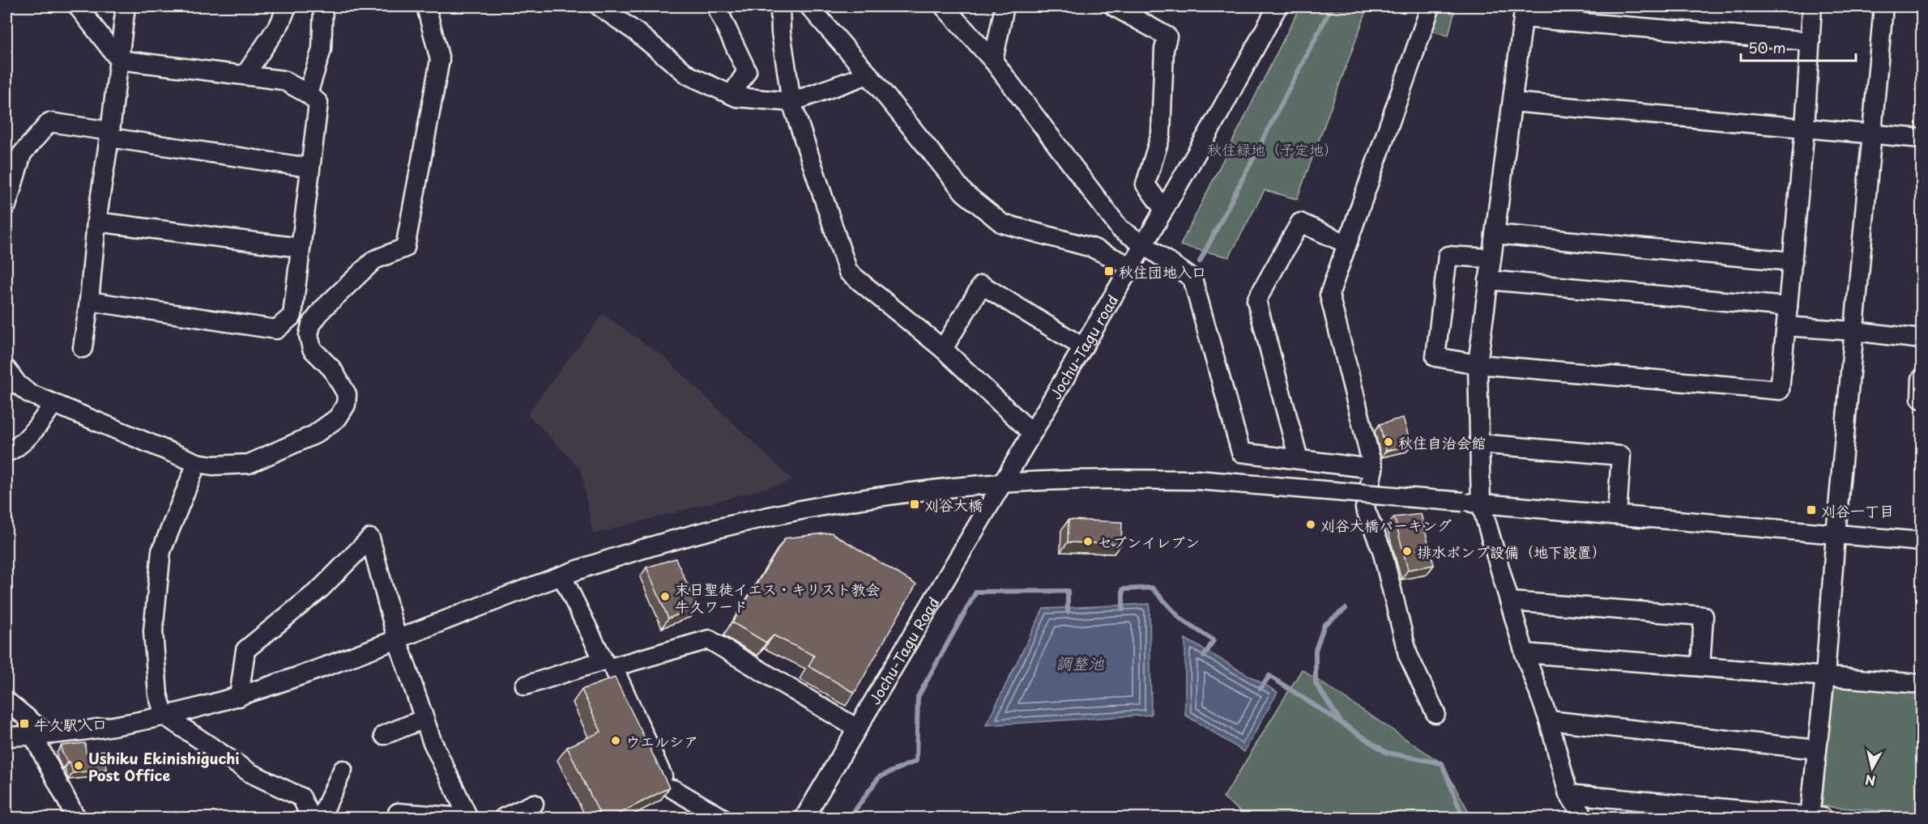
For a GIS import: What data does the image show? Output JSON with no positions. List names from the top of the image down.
{
  "streets": {
    "street": ["Jochu-Tagu road", "Jochu-Tagu Road"]
  },
  "crossings": [
    ["Jochu-Tagu road", "Jochu-Tagu Road"]
  ],
  "water": ["調整池"],
  "parks": ["秋住緑地（予定地）"],
  "places": {
    "transit": [
      "秋住団地入口",
      "刈谷大橋",
      "刈谷一丁目",
      "牛久駅入口"
    ],
    "other": [
      "秋住自治会館",
      "刈谷大橋パーキング",
      "セブンイレブン",
      "排水ポンプ設備（地下設置）",
      "末日聖徒イエス・キリスト教会 牛久ワード",
      "ウエルシア",
      "Ushiku Ekinishiguchi Post Office"
    ]
  },
  "scale_bar": "50 m",
  "north": "bottom"
}
